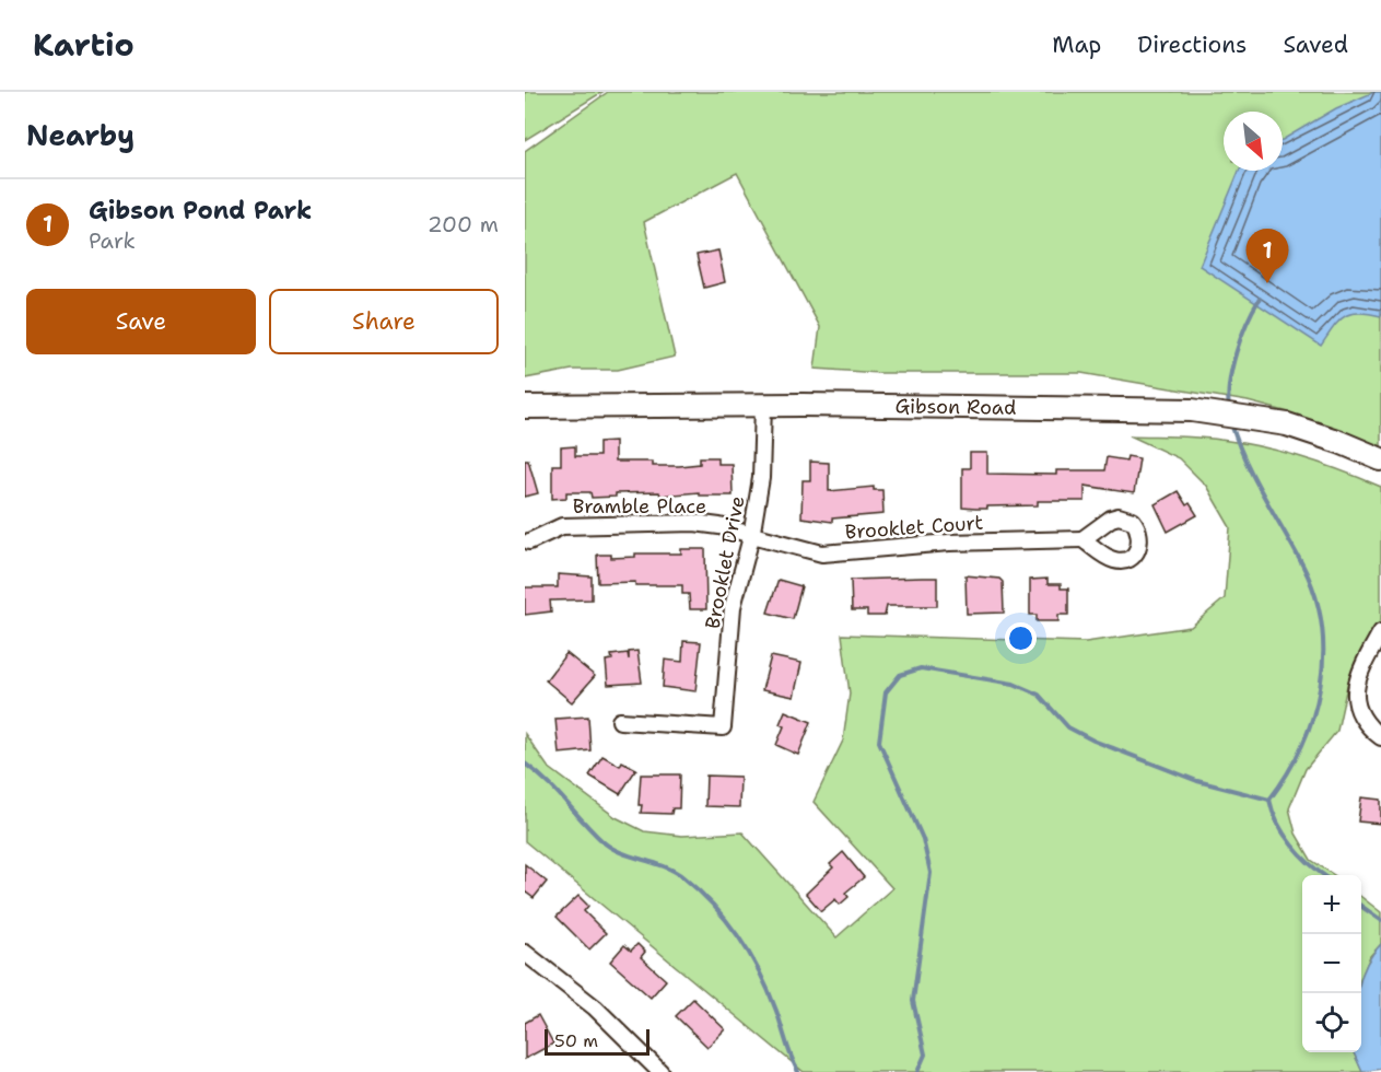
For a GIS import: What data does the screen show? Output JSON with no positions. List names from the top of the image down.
{
  "streets": {
    "street": [
      "Gibson Road",
      "Bramble Place",
      "Brooklet Court",
      "Brooklet Drive"
    ]
  },
  "crossings": [
    ["Gibson Road", "Brooklet Drive"],
    ["Bramble Place", "Brooklet Court"],
    ["Bramble Place", "Brooklet Drive"],
    ["Brooklet Court", "Brooklet Drive"]
  ],
  "scale_bar": "50 m",
  "north": "bottom right",
  "page": {
    "header": "Kartio",
    "nav": ["Map", "Directions", "Saved"],
    "heading": "Nearby",
    "list": [
      {
        "mark": "1",
        "name": "Gibson Pond Park",
        "note": "Park",
        "value": "200 m"
      }
    ],
    "pins": "1",
    "buttons": ["Save", "Share"],
    "map_buttons": ["+", "−"],
    "scale": "50 m"
  }
}
